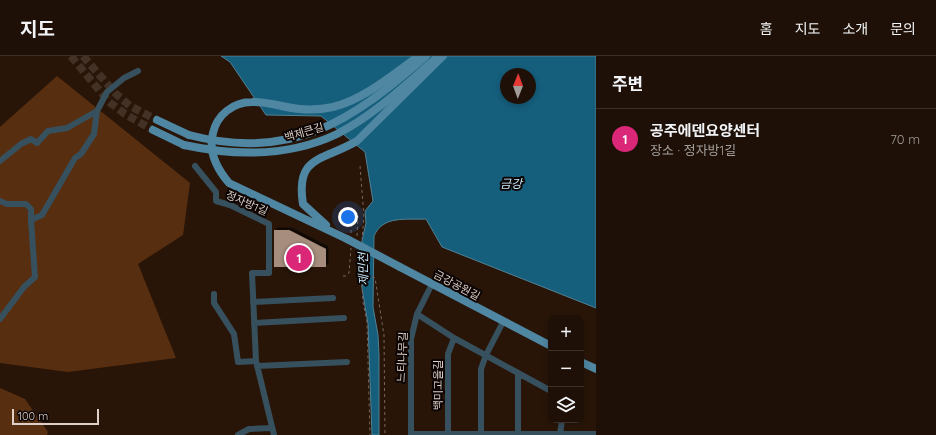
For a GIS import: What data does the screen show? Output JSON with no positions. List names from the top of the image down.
{
  "streets": {
    "main road": ["백제큰길", "금강공원길"],
    "street": ["정자방1길", "느티나무길", "백미고을길"]
  },
  "crossings": [
    ["금강공원길", "느티나무길"]
  ],
  "water": ["금강", "제민천"],
  "scale_bar": "100 m",
  "north": "top",
  "page": {
    "header": "지도",
    "nav": [
      "홈",
      "지도",
      "소개",
      "문의"
    ],
    "heading": "주변",
    "list": [
      {
        "mark": "1",
        "name": "공주에덴요양센터",
        "note": "장소 · 정자방1길",
        "value": "70 m"
      }
    ],
    "pins": "1",
    "map_buttons": ["+", "−"],
    "scale": "100 m"
  }
}
